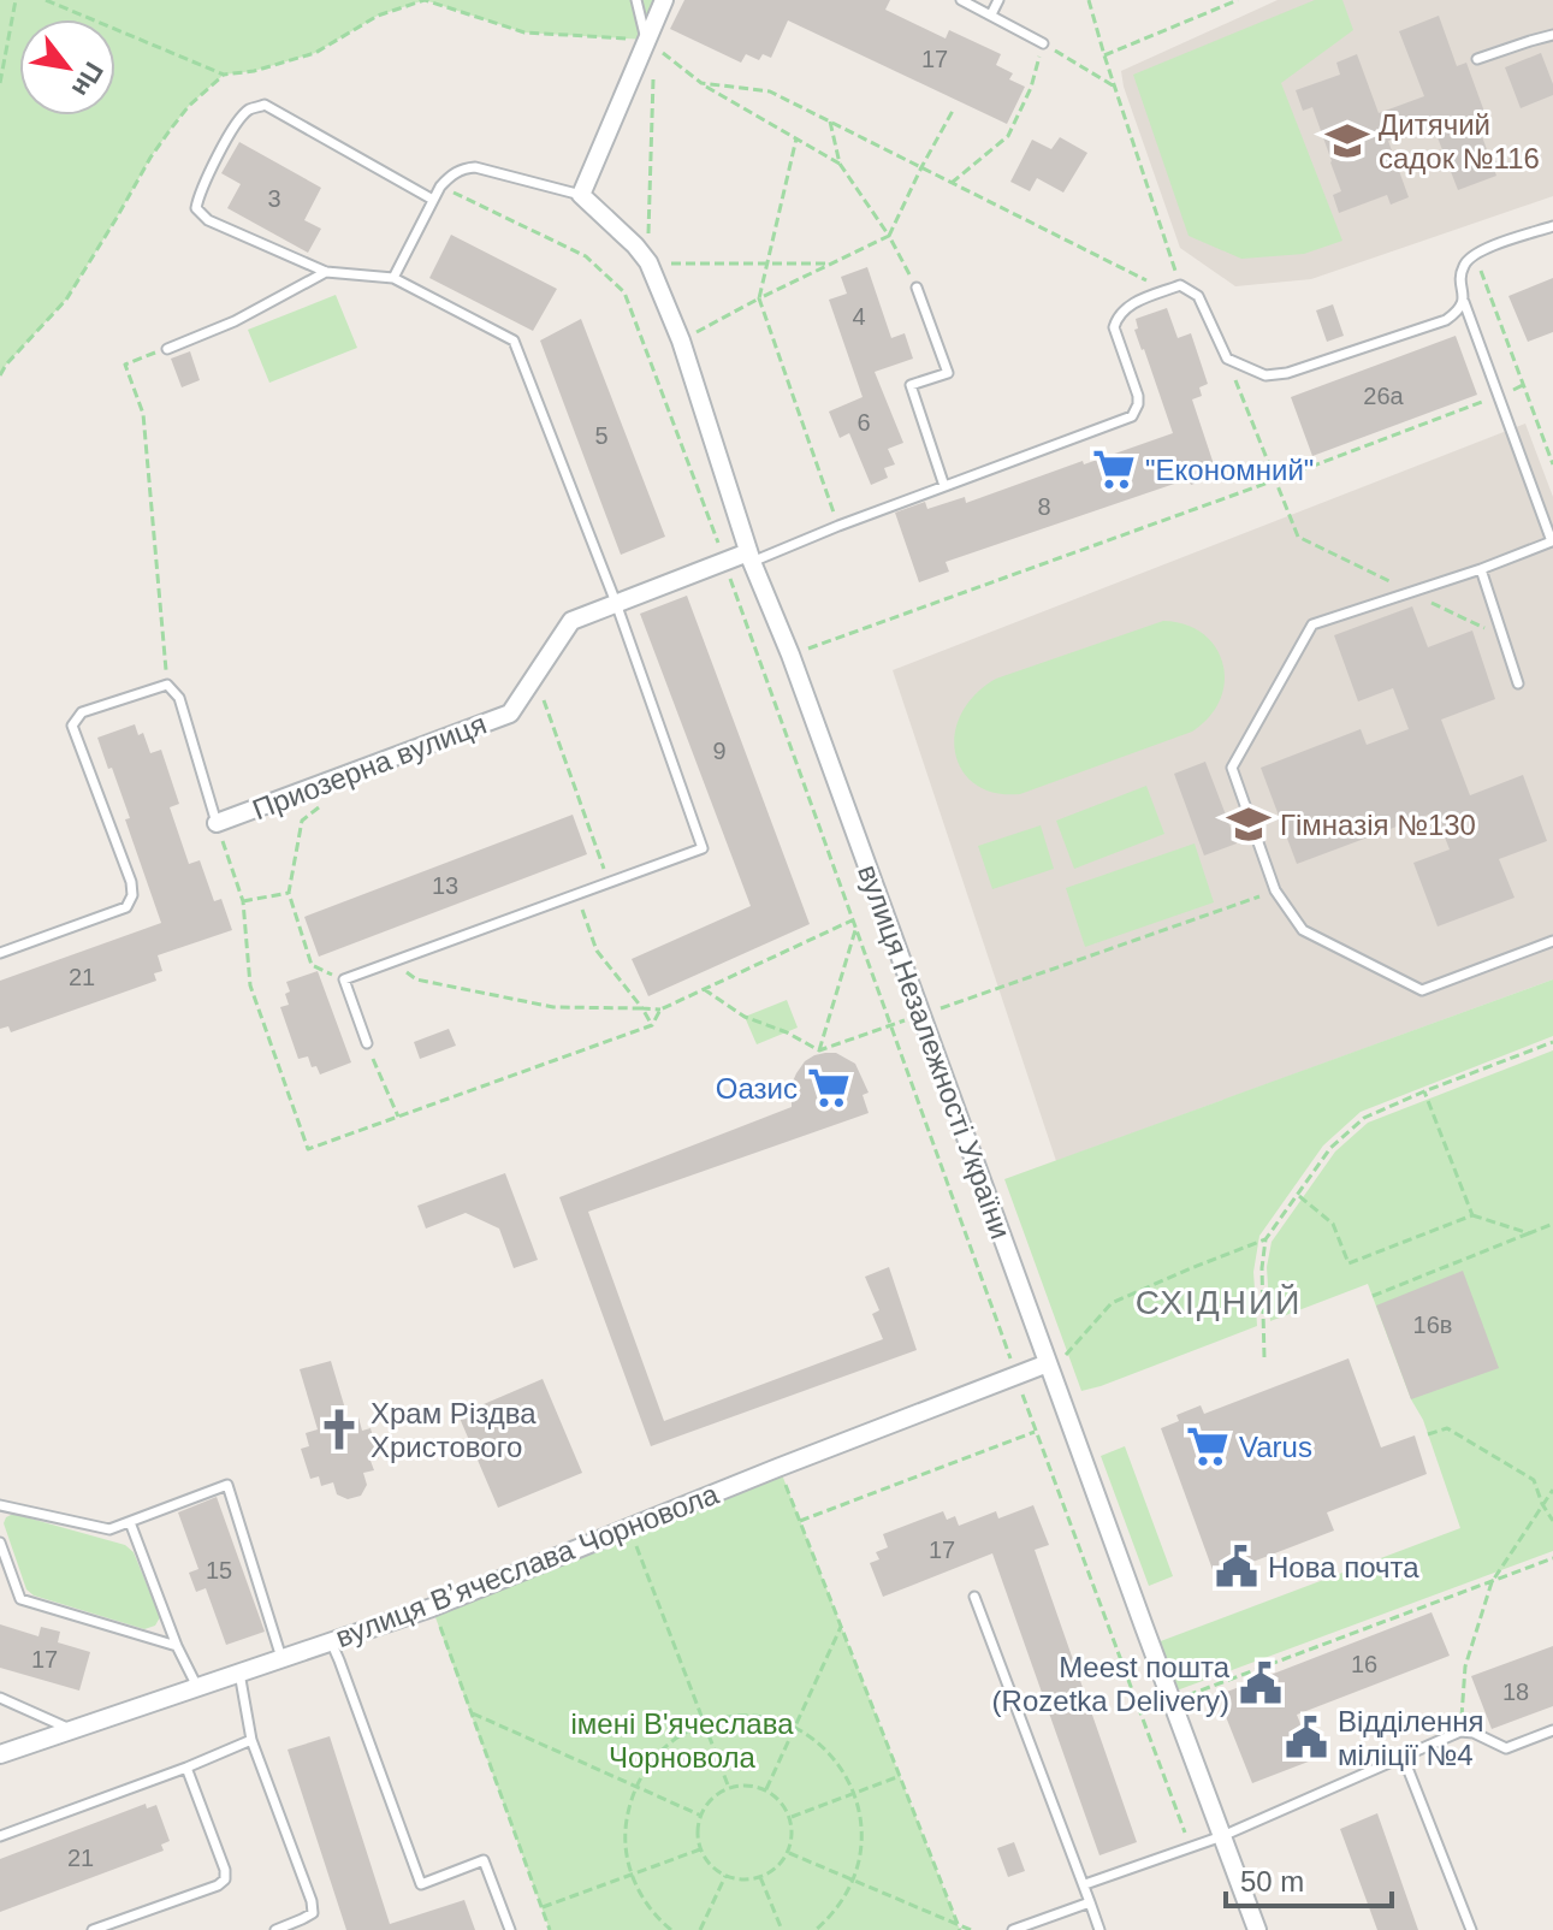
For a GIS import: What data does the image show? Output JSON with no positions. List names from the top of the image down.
{
  "streets": {
    "street": ["Приозерна вулиця", "вулиця Незалежності України", "вулиця Вʼячеслава Чорновола"]
  },
  "crossings": [
    ["Приозерна вулиця", "вулиця Незалежності України"],
    ["вулиця Незалежності України", "вулиця Вʼячеслава Чорновола"]
  ],
  "districts": ["СХІДНИЙ"],
  "parks": ["імені В'ячеслава Чорновола"],
  "places": {
    "school or university": ["Дитячий садок №116", "Гімназія №130"],
    "supermarket": ["\"Економний\"", "Оазис", "Varus"],
    "church": ["Храм Різдва Христового"],
    "public building": ["Нова почта", "Meest пошта (Rozetka Delivery)", "Відділення міліції №4"]
  },
  "house_numbers": [
    "17",
    "3",
    "4",
    "26а",
    "6",
    "5",
    "8",
    "9",
    "13",
    "21",
    "16в",
    "17",
    "15",
    "17",
    "16",
    "18",
    "21"
  ],
  "scale_bar": "50 m",
  "north": "bottom right"
}
